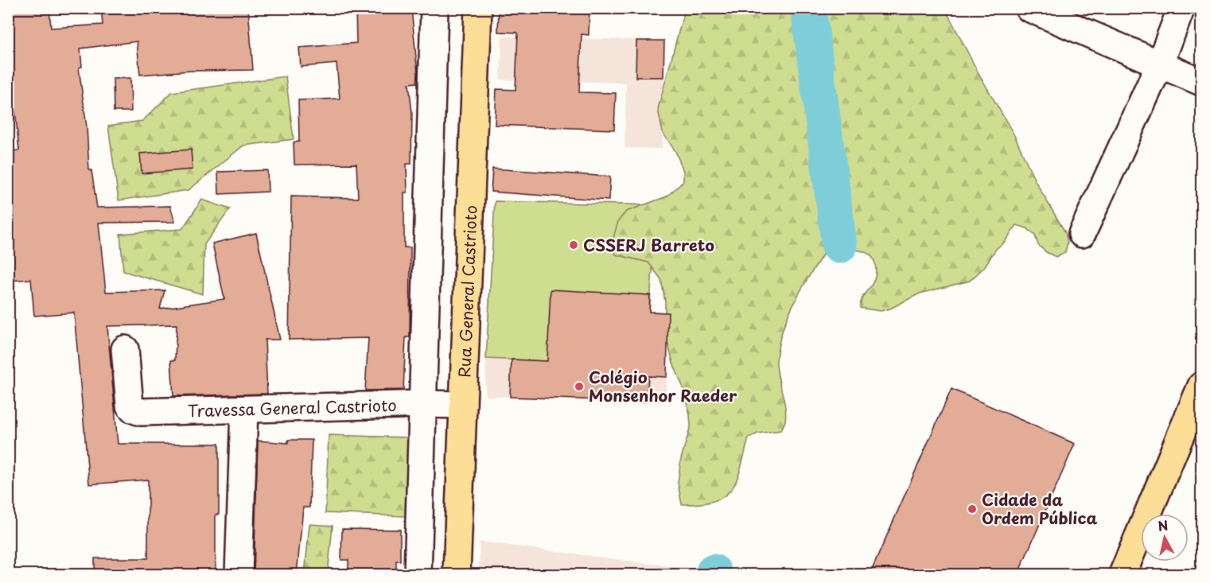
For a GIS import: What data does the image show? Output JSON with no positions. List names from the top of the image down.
{
  "streets": {
    "main road": ["Rua General Castrioto"],
    "street": ["Travessa General Castrioto"]
  },
  "crossings": [
    ["Rua General Castrioto", "Travessa General Castrioto"]
  ],
  "places": ["CSSERJ Barreto", "Colégio Monsenhor Raeder", "Cidade da Ordem Pública"],
  "north": "top"
}
